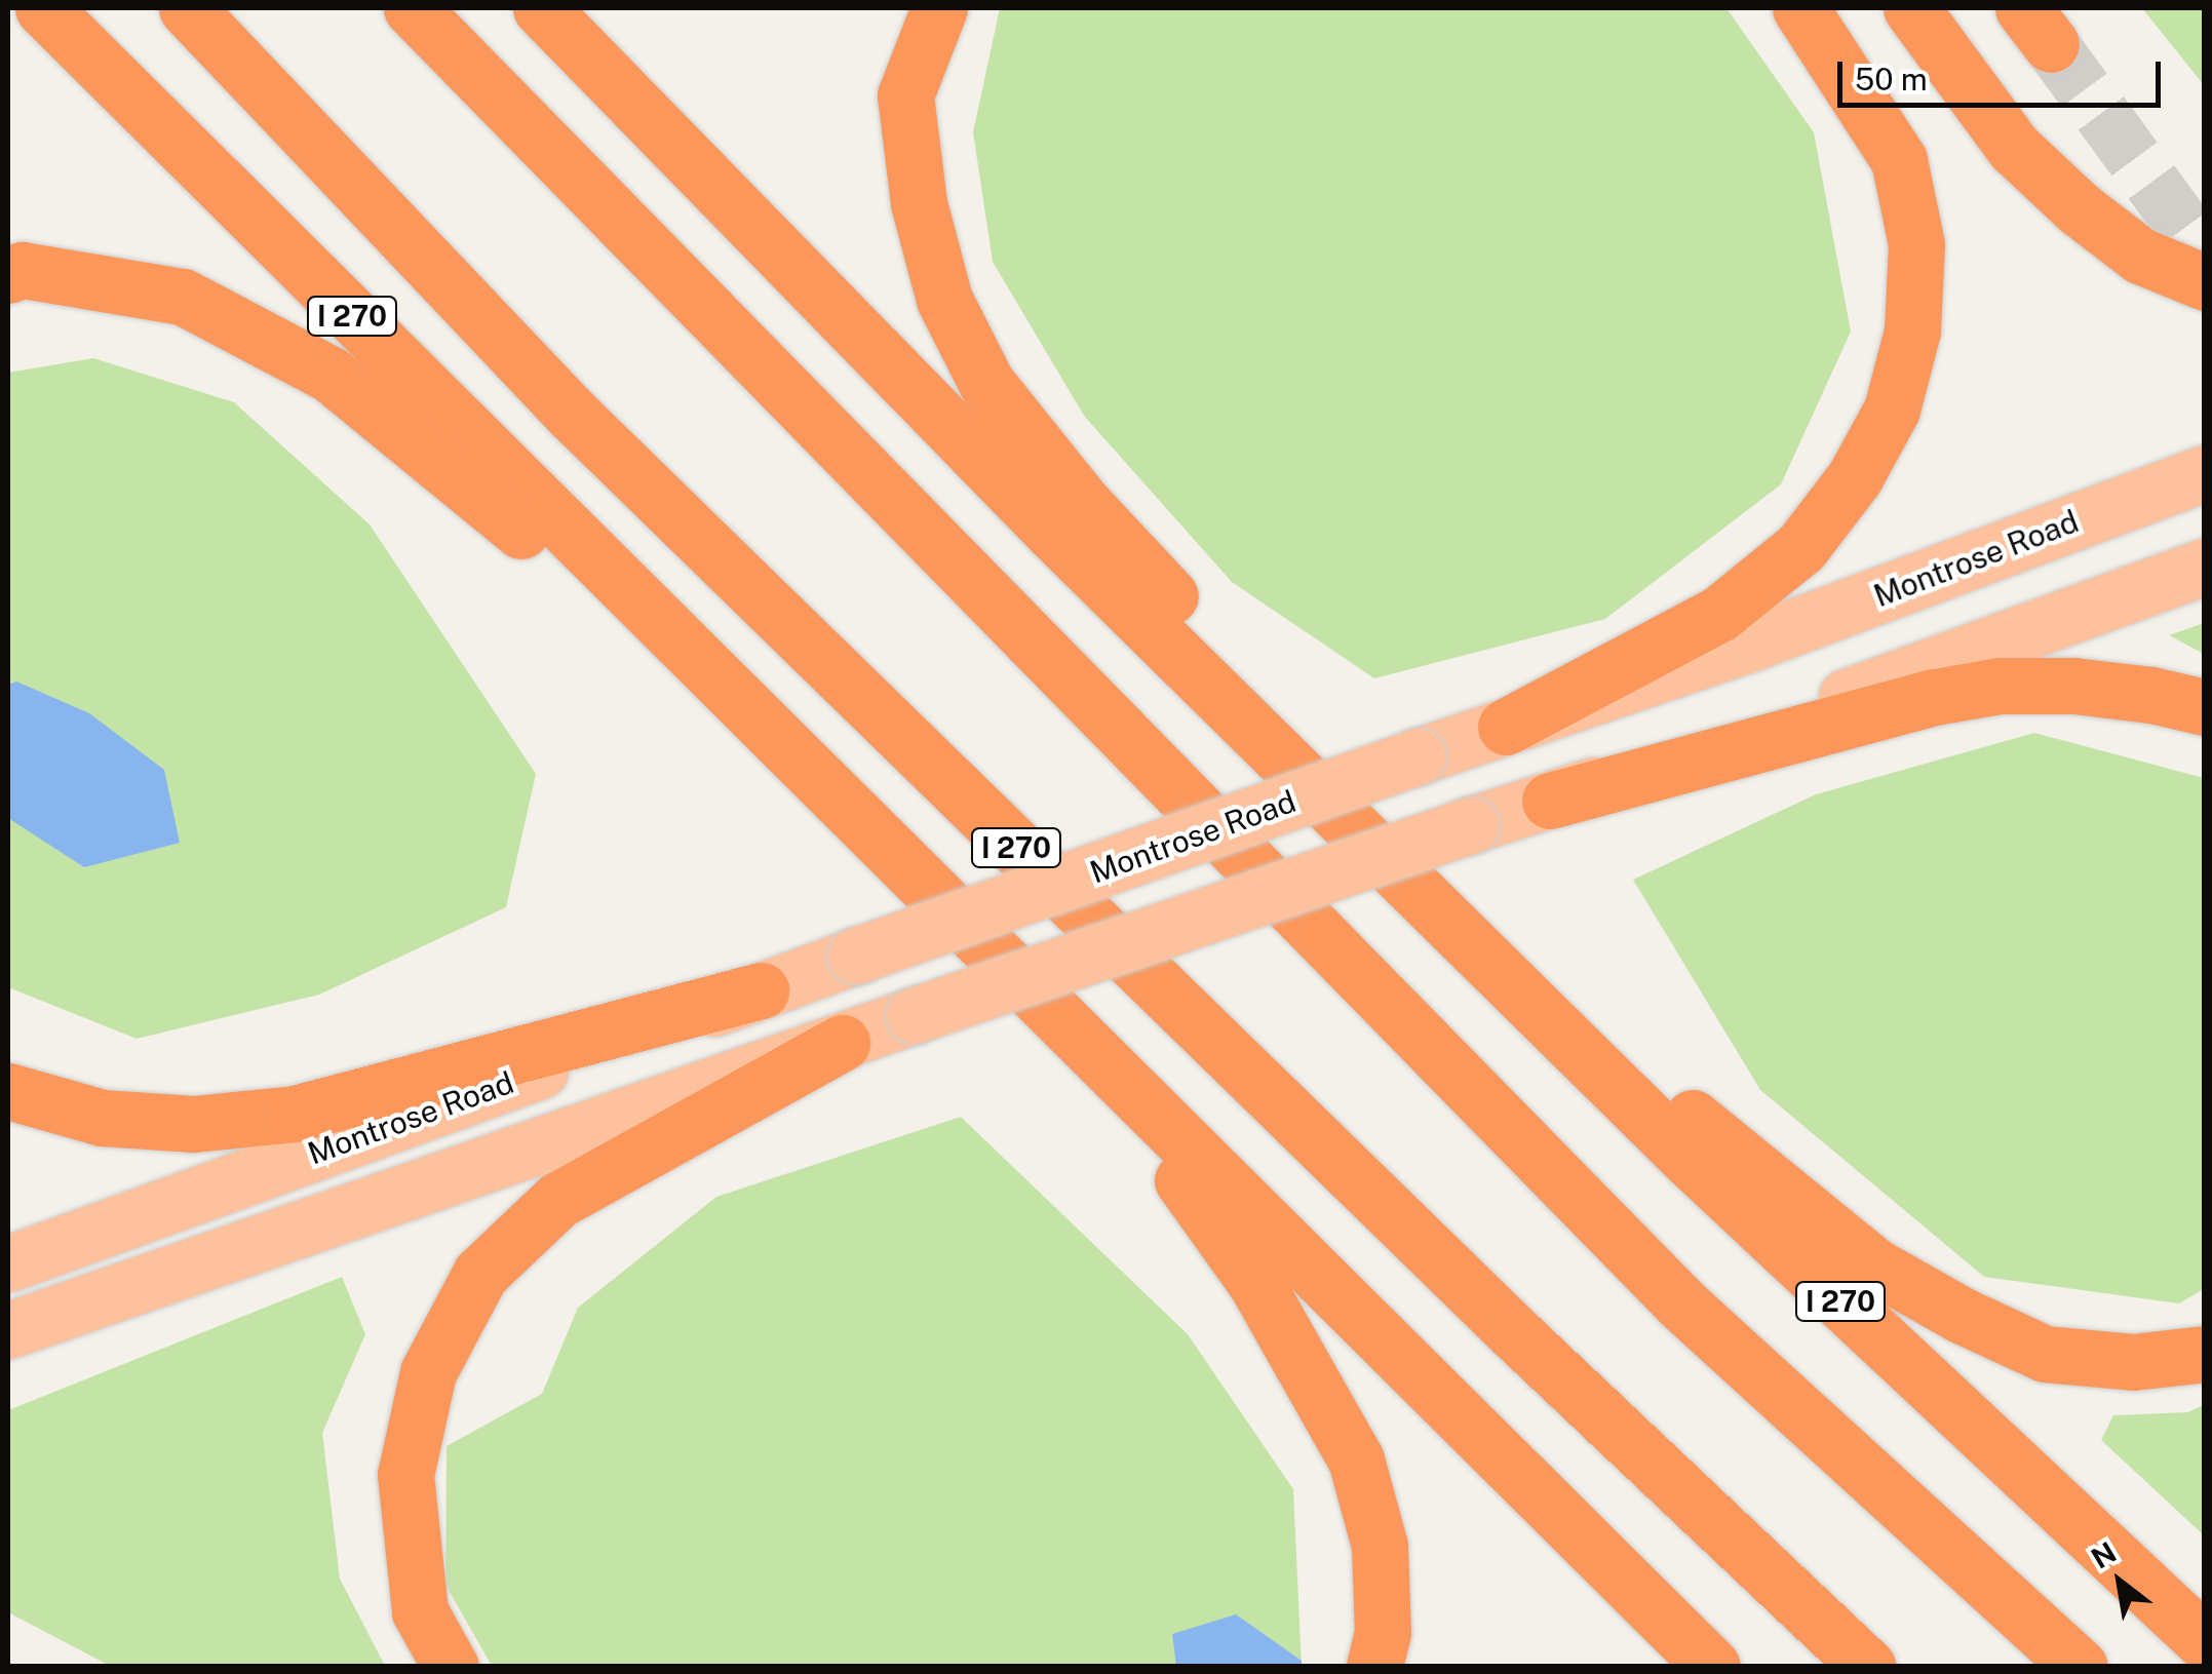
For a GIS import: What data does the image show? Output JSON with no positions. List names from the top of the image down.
{
  "streets": {
    "highway": ["I 270"],
    "main road": ["Montrose Road"]
  },
  "scale_bar": "50 m",
  "north": "top left"
}
